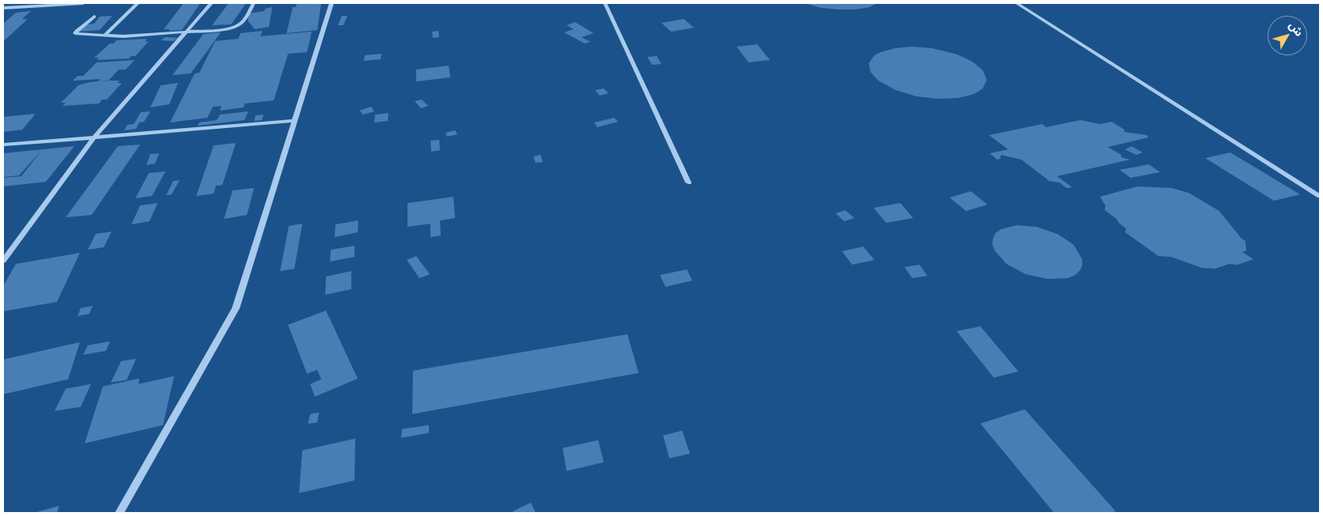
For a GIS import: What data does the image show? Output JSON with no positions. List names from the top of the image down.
{
  "north": "top right"
}
